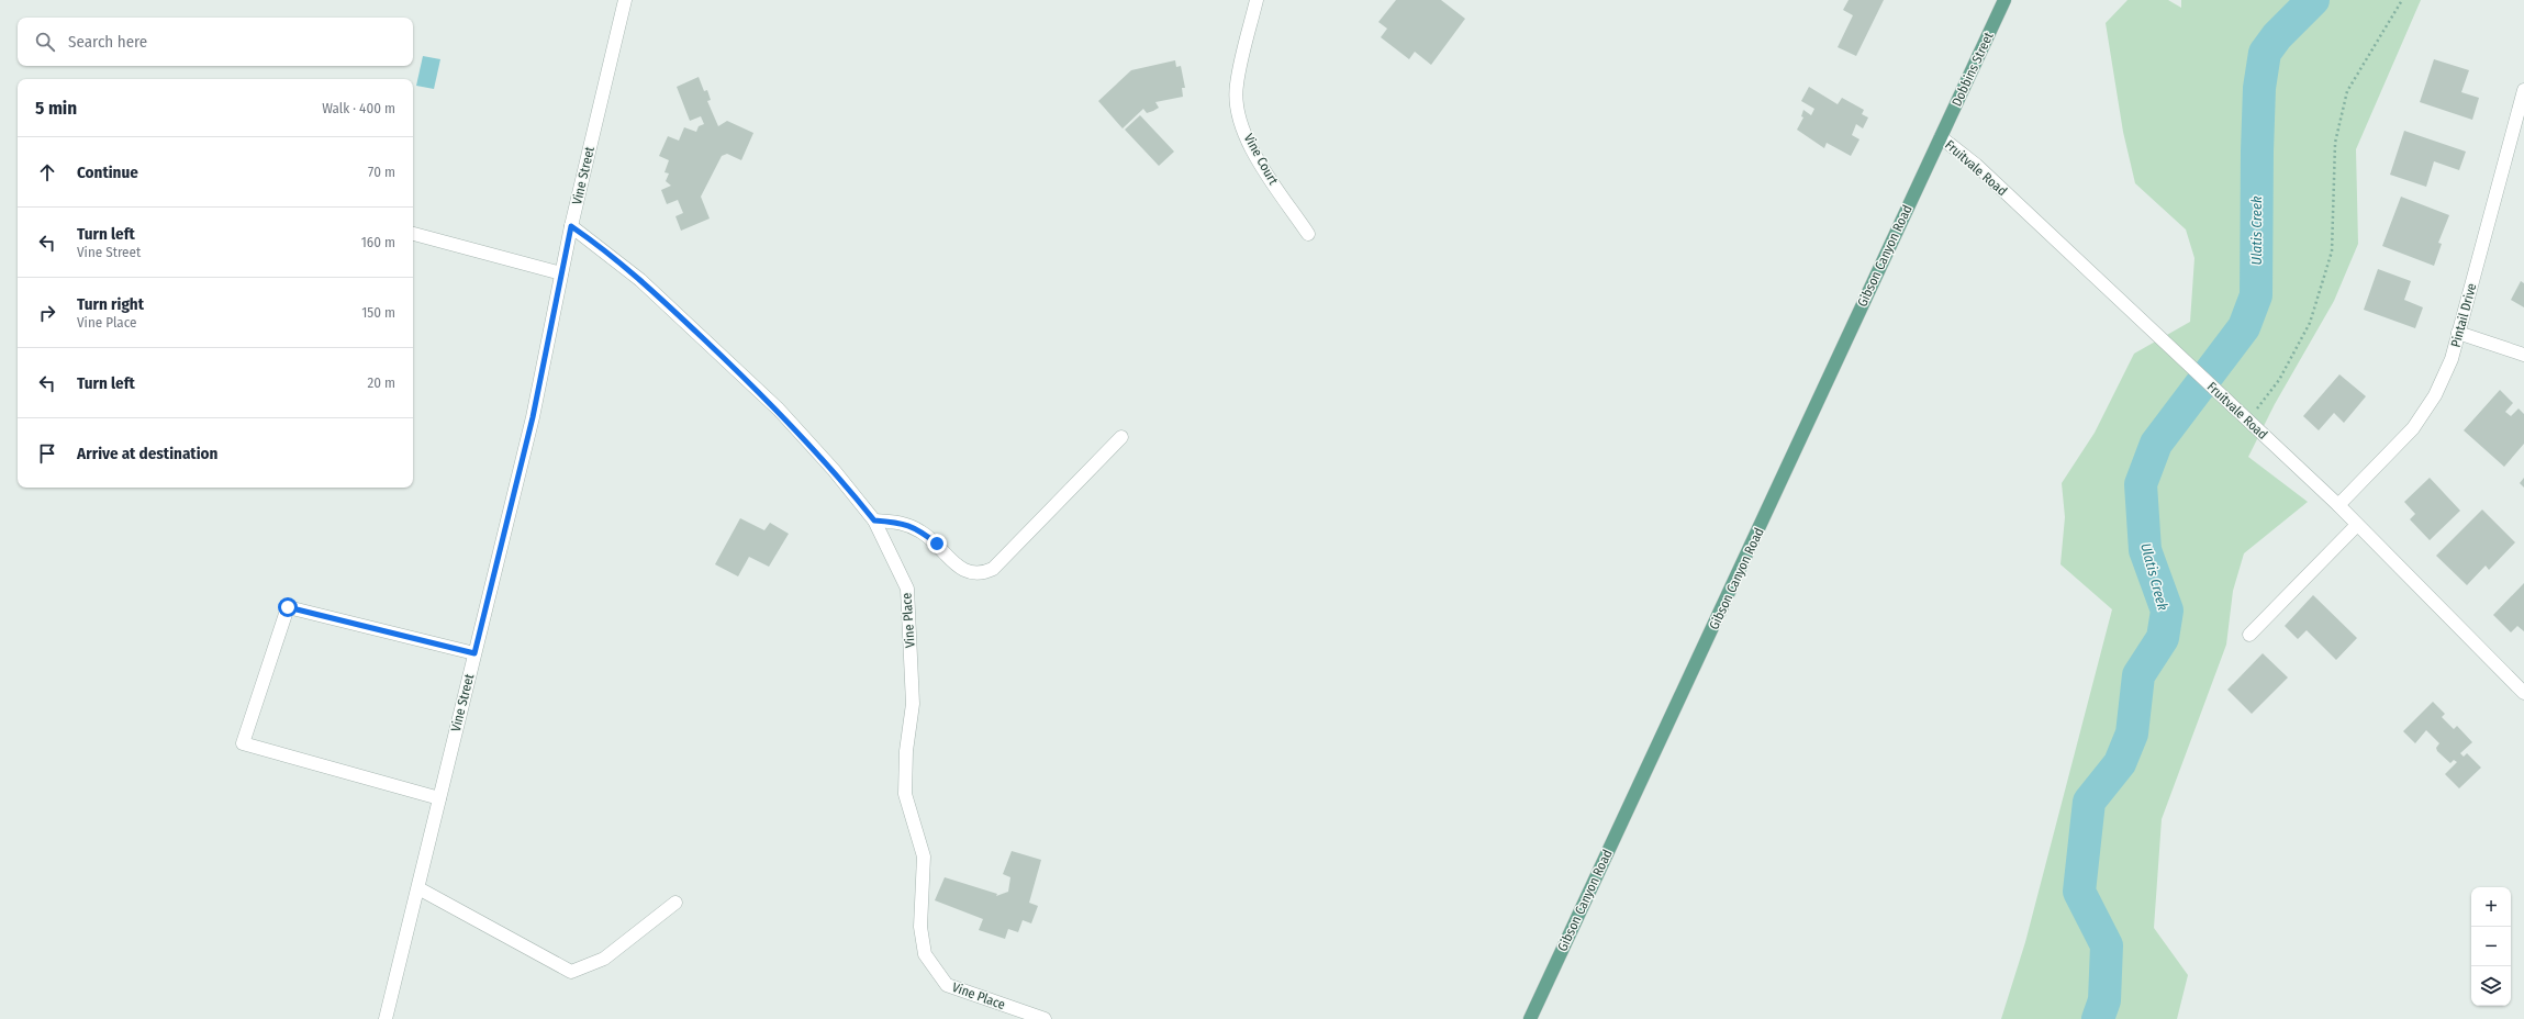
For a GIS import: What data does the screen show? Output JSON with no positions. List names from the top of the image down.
{
  "streets": {
    "main road": ["Dobbins Street", "Gibson Canyon Road"],
    "street": [
      "Vine Court",
      "Fruitvale Road",
      "Vine Street",
      "Pintail Drive",
      "Vine Place"
    ]
  },
  "crossings": [
    ["Dobbins Street", "Fruitvale Road"],
    ["Dobbins Street", "Gibson Canyon Road"],
    ["Fruitvale Road", "Gibson Canyon Road"],
    ["Fruitvale Road", "Pintail Drive"],
    ["Vine Street", "Vine Place"]
  ],
  "water": ["Ulatis Creek"],
  "page": {
    "search": "Search here",
    "heading": ["5 min", "Walk · 400 m"],
    "list": [
      ["Continue", "70 m"],
      ["Turn left", "Vine Street", "160 m"],
      ["Turn right", "Vine Place", "150 m"],
      ["Turn left", "20 m"],
      "Arrive at destination"
    ],
    "map_buttons": ["+", "−"]
  }
}
